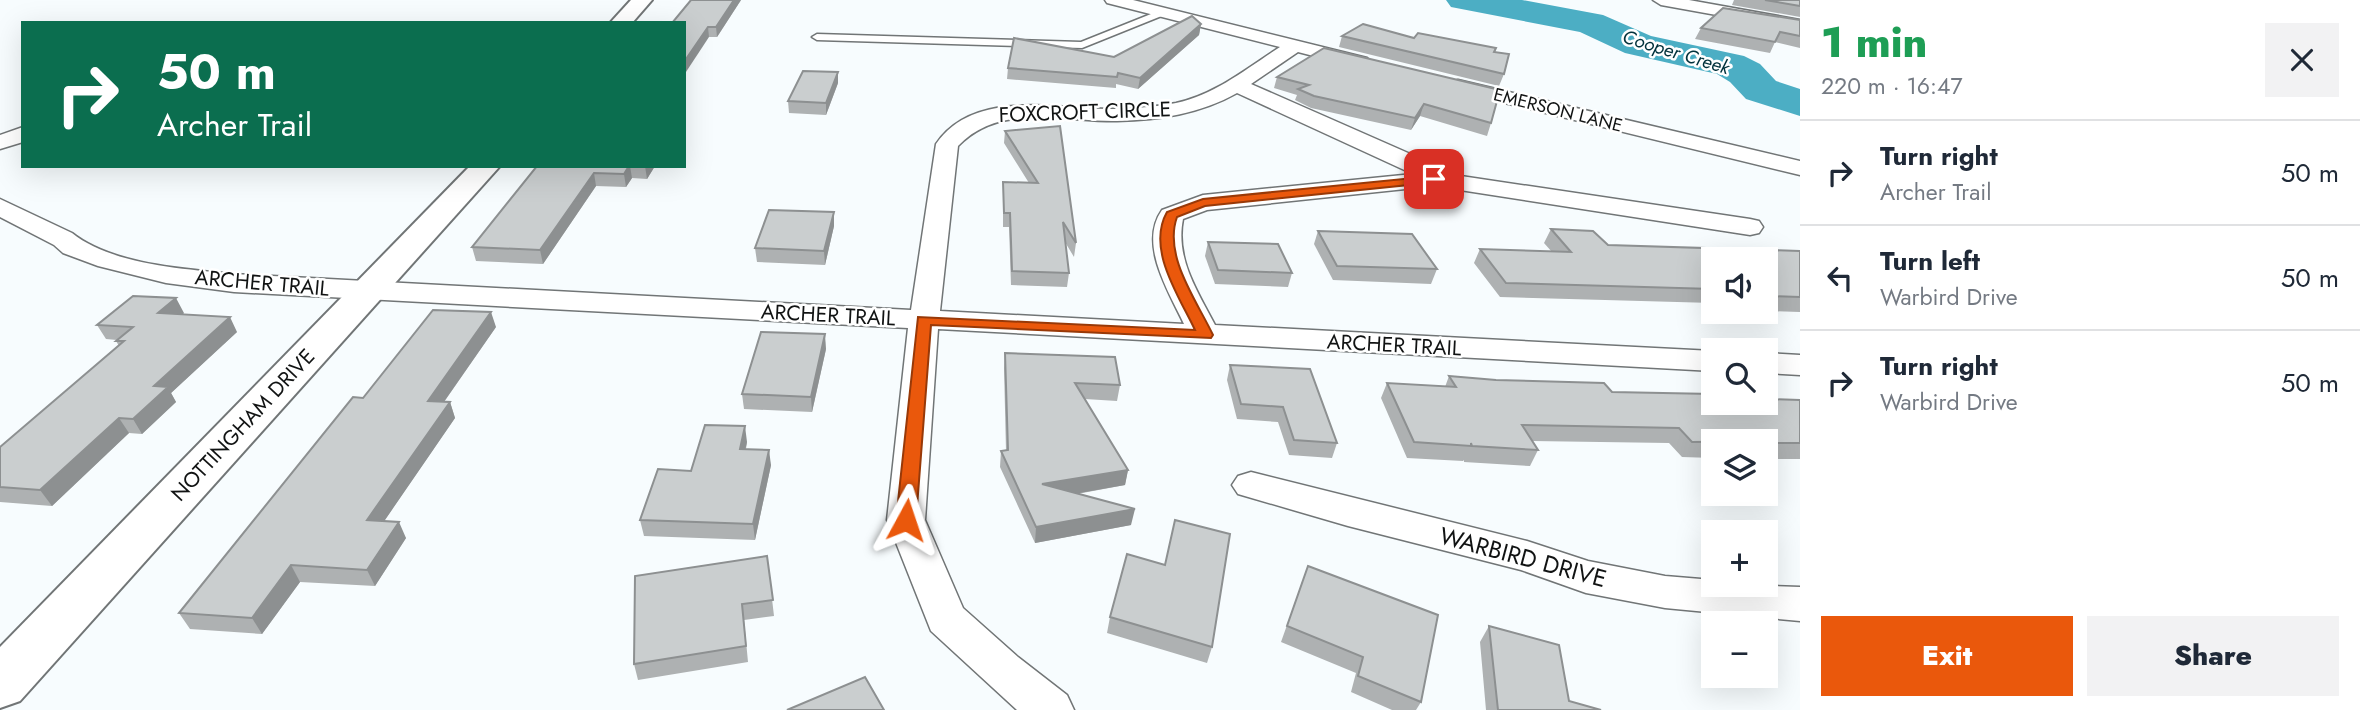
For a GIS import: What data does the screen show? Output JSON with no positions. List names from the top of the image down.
{
  "streets": {
    "street": [
      "EMERSON LANE",
      "FOXCROFT CIRCLE",
      "ARCHER TRAIL",
      "NOTTINGHAM DRIVE",
      "WARBIRD DRIVE"
    ]
  },
  "crossings": [
    ["FOXCROFT CIRCLE", "ARCHER TRAIL"],
    ["ARCHER TRAIL", "NOTTINGHAM DRIVE"]
  ],
  "water": ["Cooper Creek"],
  "page": {
    "heading": ["1 min", "220 m · 16:47"],
    "turn": ["50 m", "Archer Trail"],
    "list": [
      {
        "name": "Turn right",
        "note": "Archer Trail",
        "value": "50 m"
      },
      {
        "name": "Turn left",
        "note": "Warbird Drive",
        "value": "50 m"
      },
      {
        "name": "Turn right",
        "note": "Warbird Drive",
        "value": "50 m"
      }
    ],
    "map_buttons": ["+", "−"],
    "buttons": ["Exit", "Share"]
  }
}
